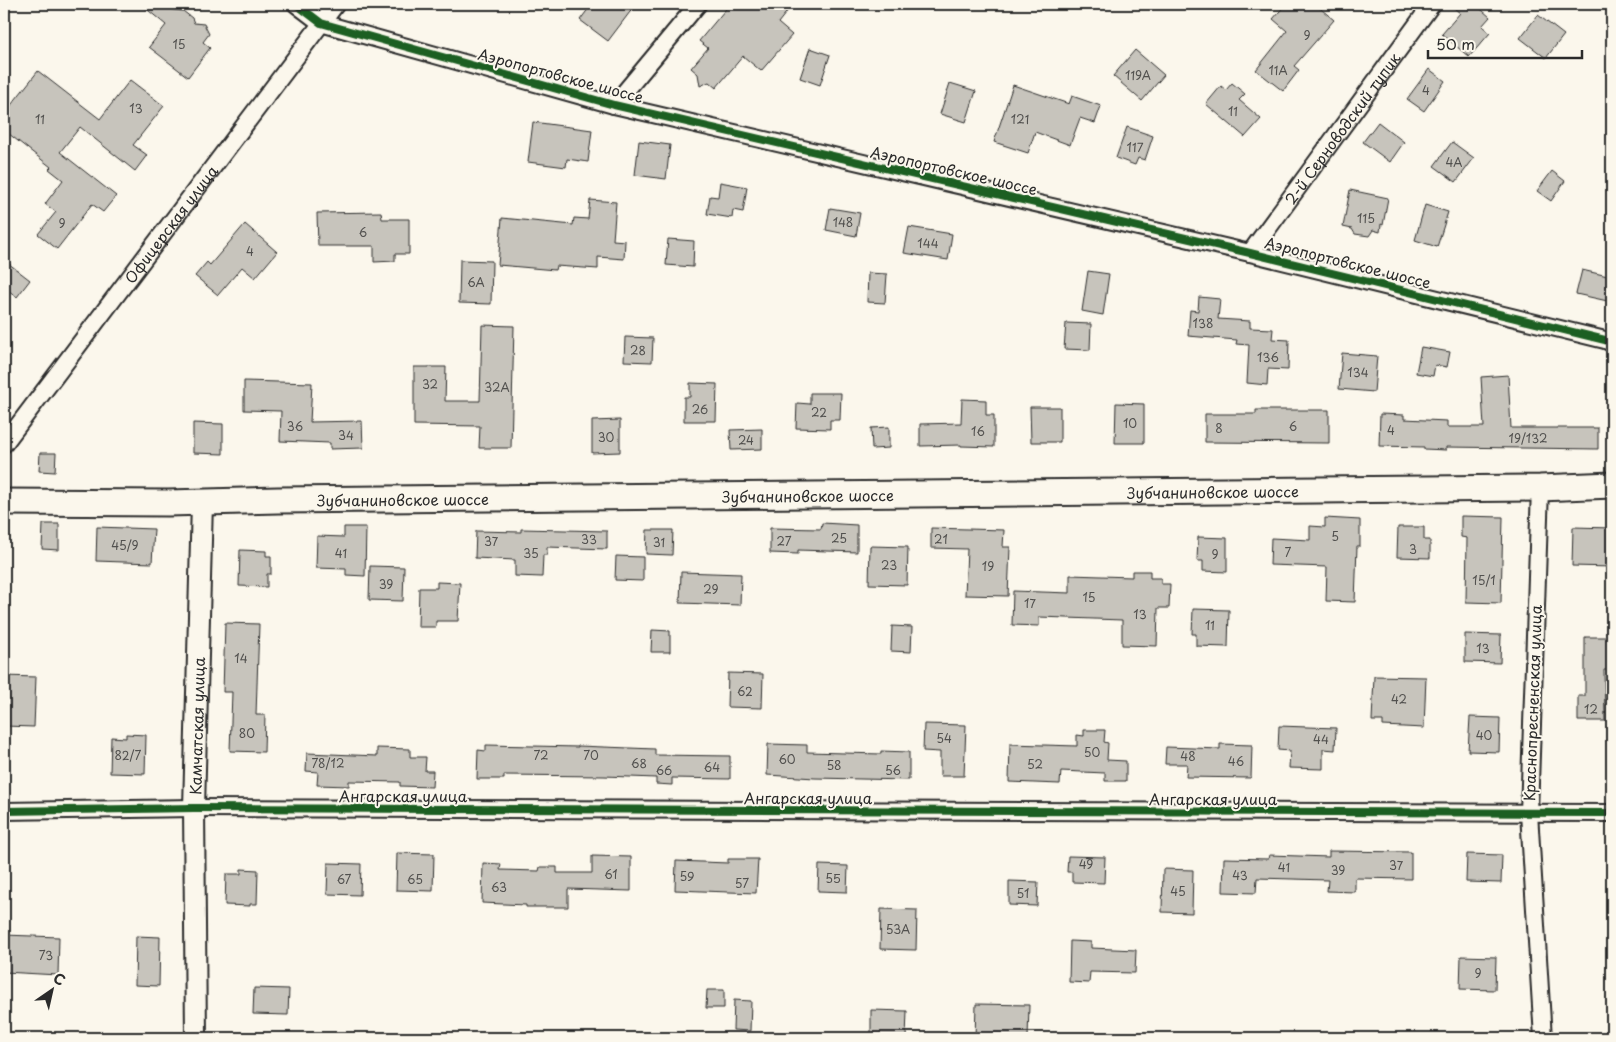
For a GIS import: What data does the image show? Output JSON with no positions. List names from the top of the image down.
{
  "streets": {
    "main road": ["Зубчаниновское шоссе"],
    "street": [
      "Аэропортовское шоссе",
      "2-й Серноводский тупик",
      "Офицерская улица",
      "Краснопресненская улица",
      "Камчатская улица",
      "Ангарская улица"
    ]
  },
  "crossings": [
    ["Аэропортовское шоссе", "2-й Серноводский тупик"],
    ["Аэропортовское шоссе", "Офицерская улица"],
    ["Зубчаниновское шоссе", "Краснопресненская улица"],
    ["Зубчаниновское шоссе", "Камчатская улица"],
    ["Краснопресненская улица", "Ангарская улица"],
    ["Камчатская улица", "Ангарская улица"]
  ],
  "house_numbers": [
    "9",
    "15",
    "11А",
    "119А",
    "4",
    "13",
    "11",
    "11",
    "121",
    "117",
    "4А",
    "115",
    "148",
    "9",
    "6",
    "144",
    "4",
    "6А",
    "138",
    "28",
    "136",
    "134",
    "32",
    "32А",
    "26",
    "22",
    "10",
    "36",
    "6",
    "8",
    "4",
    "16",
    "34",
    "30",
    "19/132",
    "24",
    "5",
    "25",
    "33",
    "21",
    "37",
    "27",
    "31",
    "45/9",
    "3",
    "7",
    "41",
    "35",
    "9",
    "23",
    "19",
    "15/1",
    "39",
    "29",
    "15",
    "17",
    "13",
    "11",
    "13",
    "14",
    "62",
    "42",
    "12",
    "80",
    "40",
    "54",
    "44",
    "50",
    "82/7",
    "72",
    "70",
    "48",
    "60",
    "46",
    "78/12",
    "68",
    "52",
    "58",
    "64",
    "66",
    "56",
    "49",
    "37",
    "41",
    "39",
    "61",
    "43",
    "59",
    "55",
    "67",
    "65",
    "57",
    "63",
    "45",
    "51",
    "53А",
    "73",
    "9"
  ],
  "scale_bar": "50 m",
  "north": "top right"
}
